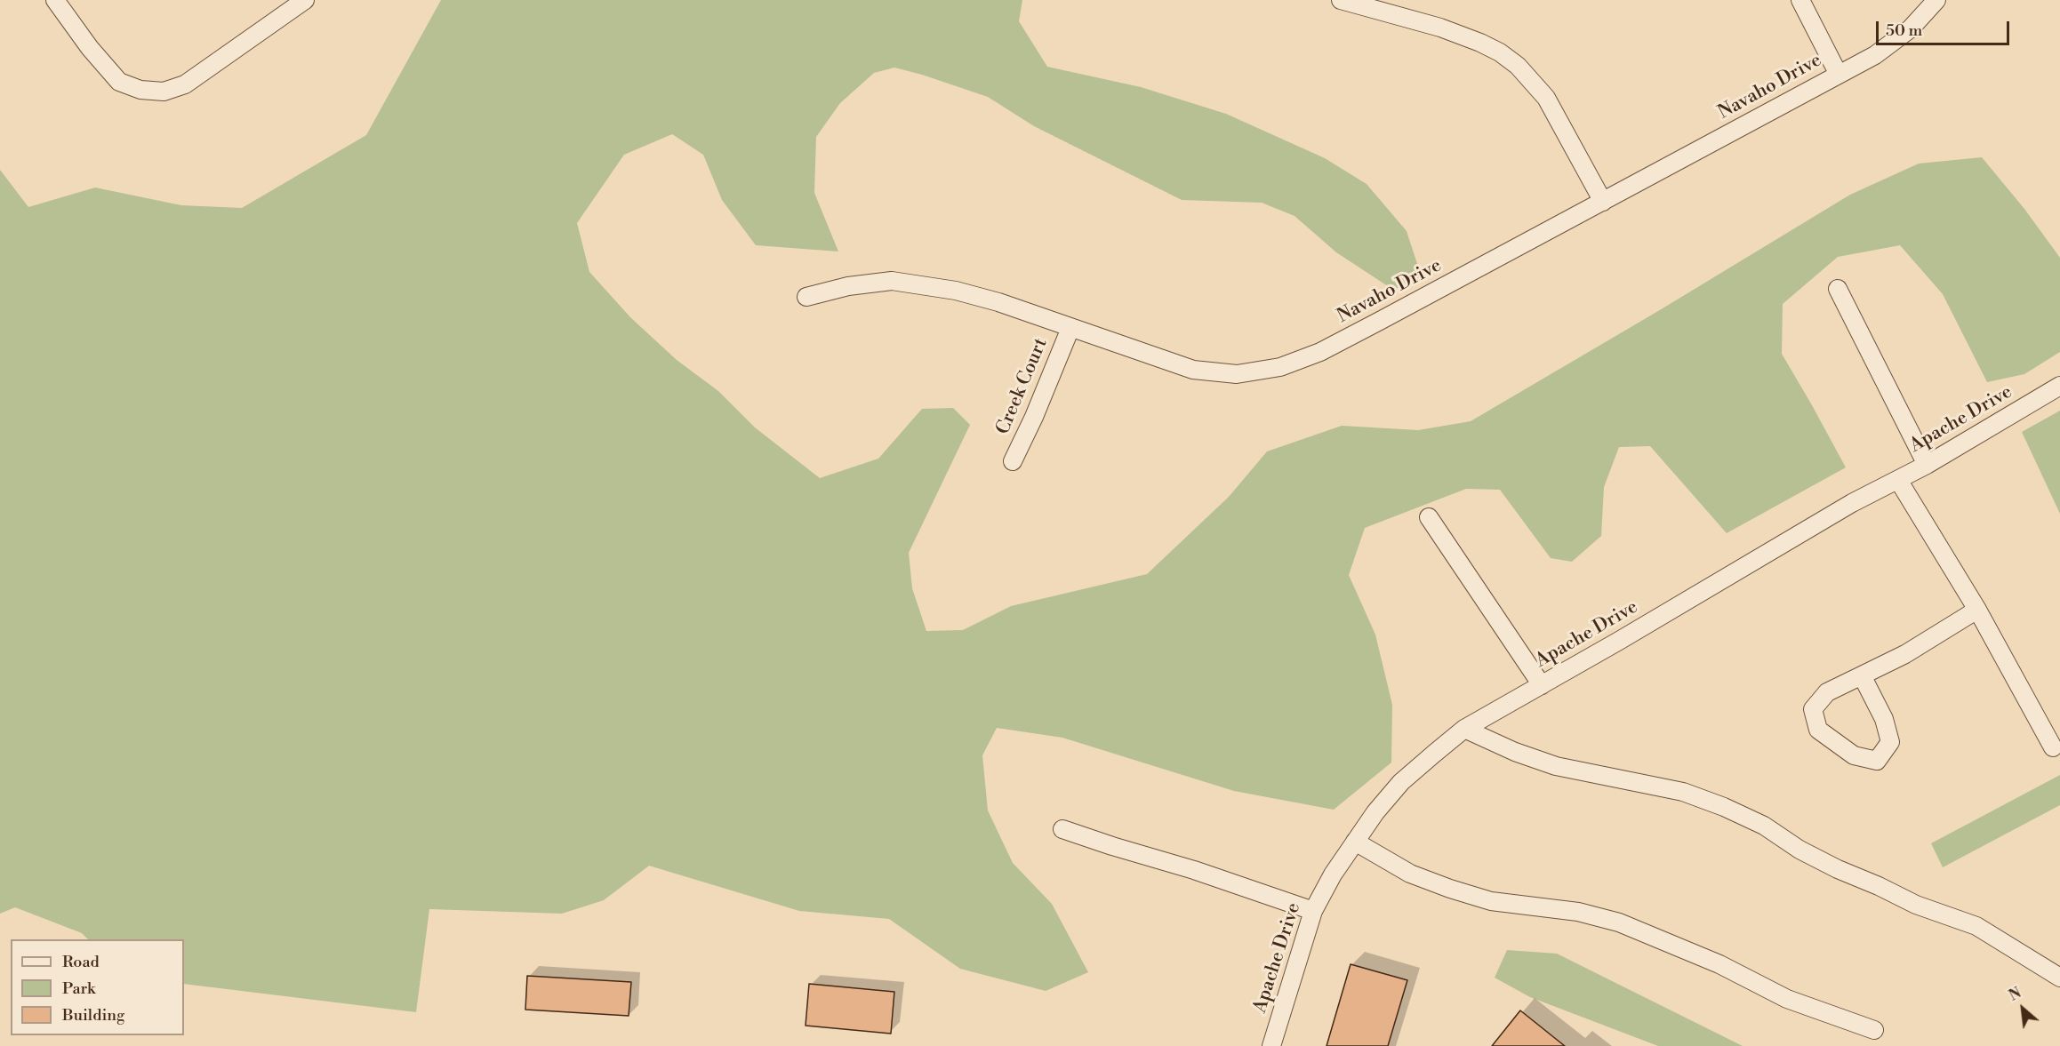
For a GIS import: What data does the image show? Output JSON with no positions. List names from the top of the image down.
{
  "streets": {
    "street": ["Navaho Drive", "Creek Court", "Apache Drive"]
  },
  "crossings": [
    ["Navaho Drive", "Creek Court"]
  ],
  "legend": ["Road", "Park", "Building"],
  "scale_bar": "50 m",
  "north": "top left"
}
